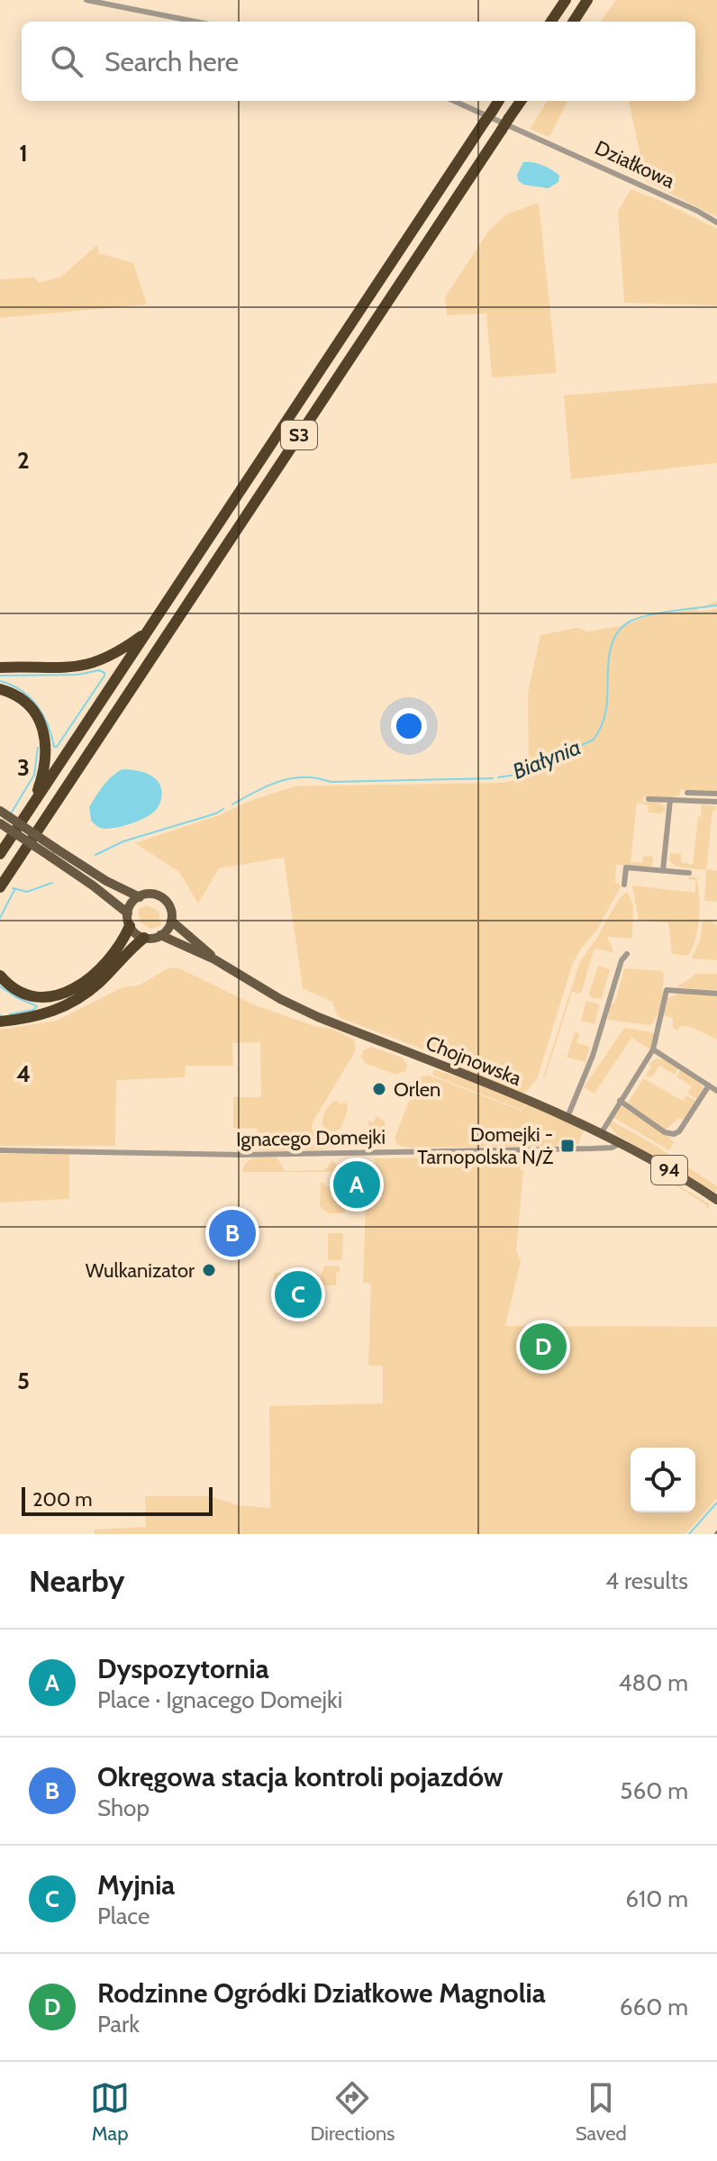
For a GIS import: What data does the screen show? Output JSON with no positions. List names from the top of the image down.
{
  "streets": {
    "highway": ["S3"],
    "main road": ["Chojnowska", "94"],
    "street": ["Działkowa", "Ignacego Domejki"]
  },
  "crossings": [
    ["Chojnowska", "Ignacego Domejki"],
    ["Chojnowska", "94"]
  ],
  "water": ["Białynia"],
  "places": {
    "other": ["Orlen", "Wulkanizator"],
    "transit": ["Domejki - Tarnopolska N/Ż"]
  },
  "scale_bar": "200 m",
  "page": {
    "search": "Search here",
    "pins": [
      "A",
      "B",
      "C",
      "D"
    ],
    "scale": "200 m",
    "heading": ["Nearby", "4 results"],
    "list": [
      {
        "mark": "A",
        "name": "Dyspozytornia",
        "note": "Place · Ignacego Domejki",
        "value": "480 m"
      },
      {
        "mark": "B",
        "name": "Okręgowa stacja kontroli pojazdów",
        "note": "Shop",
        "value": "560 m"
      },
      {
        "mark": "C",
        "name": "Myjnia",
        "note": "Place",
        "value": "610 m"
      },
      {
        "mark": "D",
        "name": "Rodzinne Ogródki Działkowe Magnolia",
        "note": "Park",
        "value": "660 m"
      }
    ],
    "nav": ["Map", "Directions", "Saved"]
  },
  "grid": {
    "rows": [
      "1",
      "2",
      "3",
      "4",
      "5"
    ]
  }
}
